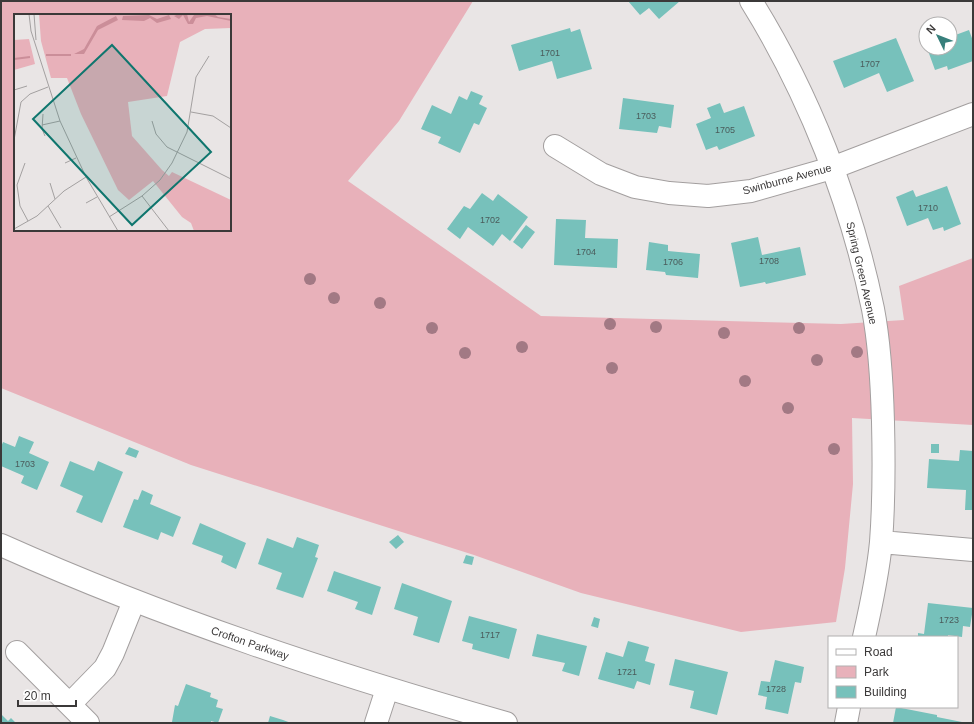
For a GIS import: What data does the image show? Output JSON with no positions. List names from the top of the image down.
{
  "streets": {
    "street": ["Swinburne Avenue", "Spring Green Avenue", "Crofton Parkway"]
  },
  "crossings": [
    ["Swinburne Avenue", "Spring Green Avenue"]
  ],
  "house_numbers": [
    "1701",
    "1707",
    "1703",
    "1705",
    "1710",
    "1702",
    "1704",
    "1708",
    "1706",
    "1703",
    "1723",
    "1717",
    "1721",
    "1728"
  ],
  "legend": ["Road", "Park", "Building"],
  "scale_bar": "20 m",
  "north": "top left"
}
